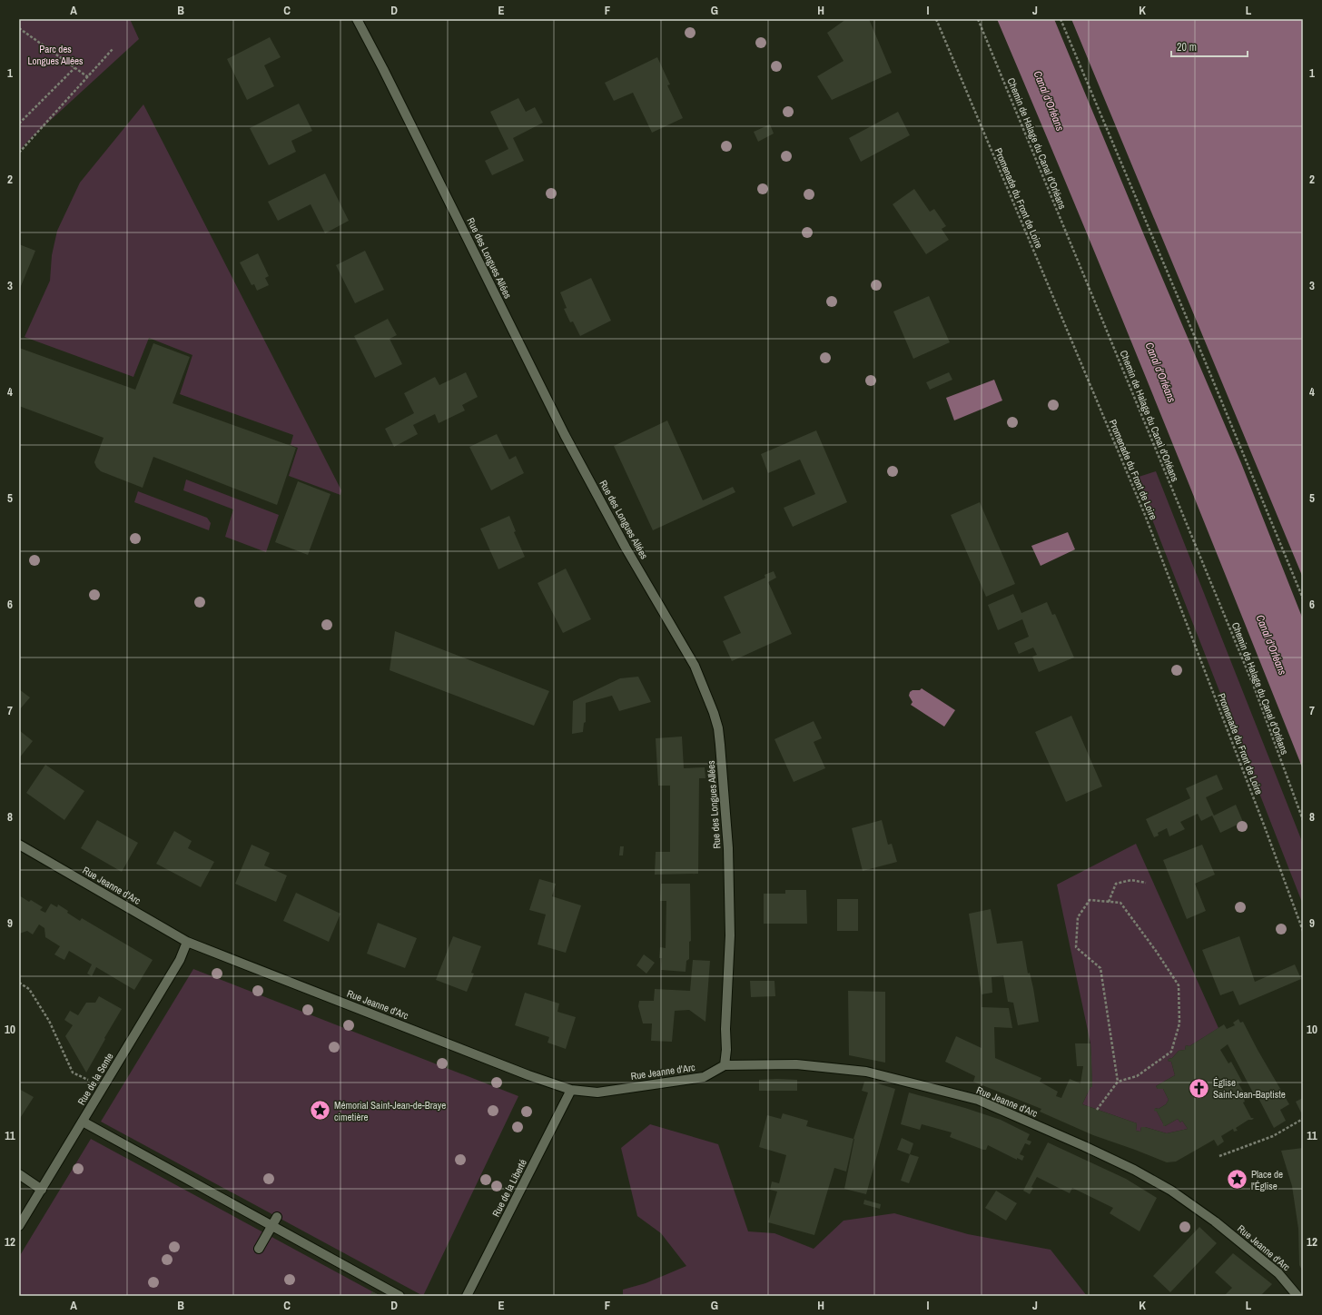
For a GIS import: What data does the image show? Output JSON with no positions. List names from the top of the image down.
{
  "streets": {
    "street": [
      "Rue des Longues Allées",
      "Rue Jeanne d'Arc",
      "Rue de la Sente",
      "Rue de la Liberté"
    ],
    "path": ["Chemin de Halage du Canal d'Orléans", "Promenade du Front de Loire"]
  },
  "crossings": [
    ["Rue des Longues Allées", "Rue Jeanne d'Arc"],
    ["Rue Jeanne d'Arc", "Rue de la Sente"],
    ["Rue Jeanne d'Arc", "Rue de la Liberté"]
  ],
  "water": ["Canal d'Orléans"],
  "parks": ["Parc des Longues Allées"],
  "places": {
    "church": ["Église Saint-Jean-Baptiste"],
    "place": ["Mémorial Saint-Jean-de-Braye cimetière", "Place de l'Église"]
  },
  "scale_bar": "20 m",
  "grid": {
    "columns": [
      "A",
      "B",
      "C",
      "D",
      "E",
      "F",
      "G",
      "H",
      "I",
      "J",
      "K",
      "L"
    ],
    "rows": [
      "1",
      "2",
      "3",
      "4",
      "5",
      "6",
      "7",
      "8",
      "9",
      "10",
      "11",
      "12"
    ]
  }
}
